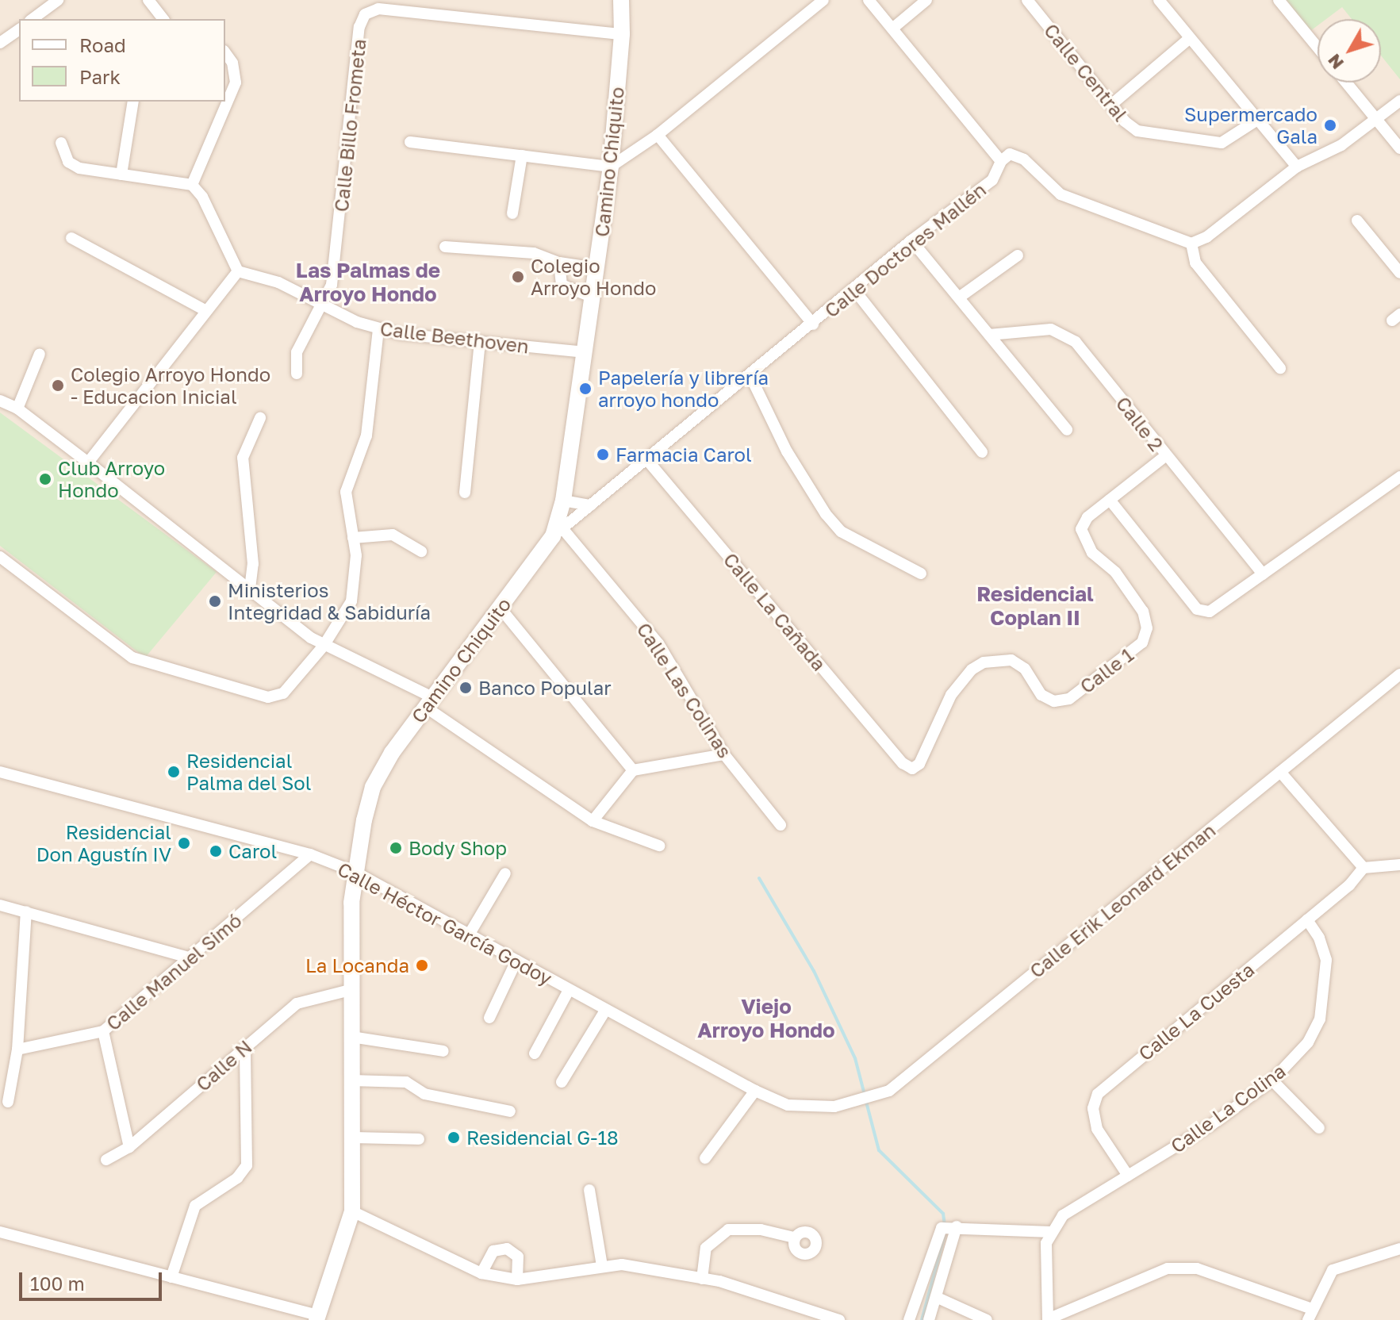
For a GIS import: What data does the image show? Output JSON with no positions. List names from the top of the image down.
{
  "streets": {
    "main road": ["Camino Chiquito"],
    "street": [
      "Calle Central",
      "Calle Billo Frometa",
      "Calle Doctores Mallén",
      "Calle Beethoven",
      "Calle 2",
      "Calle La Cañada",
      "Calle 1",
      "Calle Las Colinas",
      "Calle Erik Leonard Ekman",
      "Calle Héctor García Godoy",
      "Calle Manuel Simó",
      "Calle La Cuesta",
      "Calle N",
      "Calle La Colina"
    ]
  },
  "crossings": [
    ["Calle Billo Frometa", "Camino Chiquito"],
    ["Calle Billo Frometa", "Calle Beethoven"],
    ["Camino Chiquito", "Calle Doctores Mallén"],
    ["Camino Chiquito", "Calle Beethoven"],
    ["Camino Chiquito", "Calle Las Colinas"],
    ["Camino Chiquito", "Calle Héctor García Godoy"],
    ["Camino Chiquito", "Calle N"],
    ["Calle Doctores Mallén", "Calle La Cañada"],
    ["Calle Doctores Mallén", "Calle Las Colinas"],
    ["Calle 2", "Calle 1"],
    ["Calle La Cañada", "Calle 1"],
    ["Calle Erik Leonard Ekman", "Calle Héctor García Godoy"],
    ["Calle Héctor García Godoy", "Calle Manuel Simó"],
    ["Calle La Cuesta", "Calle La Colina"]
  ],
  "districts": ["Las Palmas de Arroyo Hondo", "Residencial Coplan II", "Viejo Arroyo Hondo"],
  "places": [
    "Supermercado Gala",
    "Colegio Arroyo Hondo",
    "Colegio Arroyo Hondo - Educacion Inicial",
    "Papelería y librería arroyo hondo",
    "Farmacia Carol",
    "Club Arroyo Hondo",
    "Ministerios Integridad & Sabiduría",
    "Banco Popular",
    "Residencial Palma del Sol",
    "Residencial Don Agustín IV",
    "Body Shop",
    "Carol",
    "La Locanda",
    "Residencial G-18"
  ],
  "legend": ["Road", "Park"],
  "scale_bar": "100 m",
  "north": "bottom left"
}
